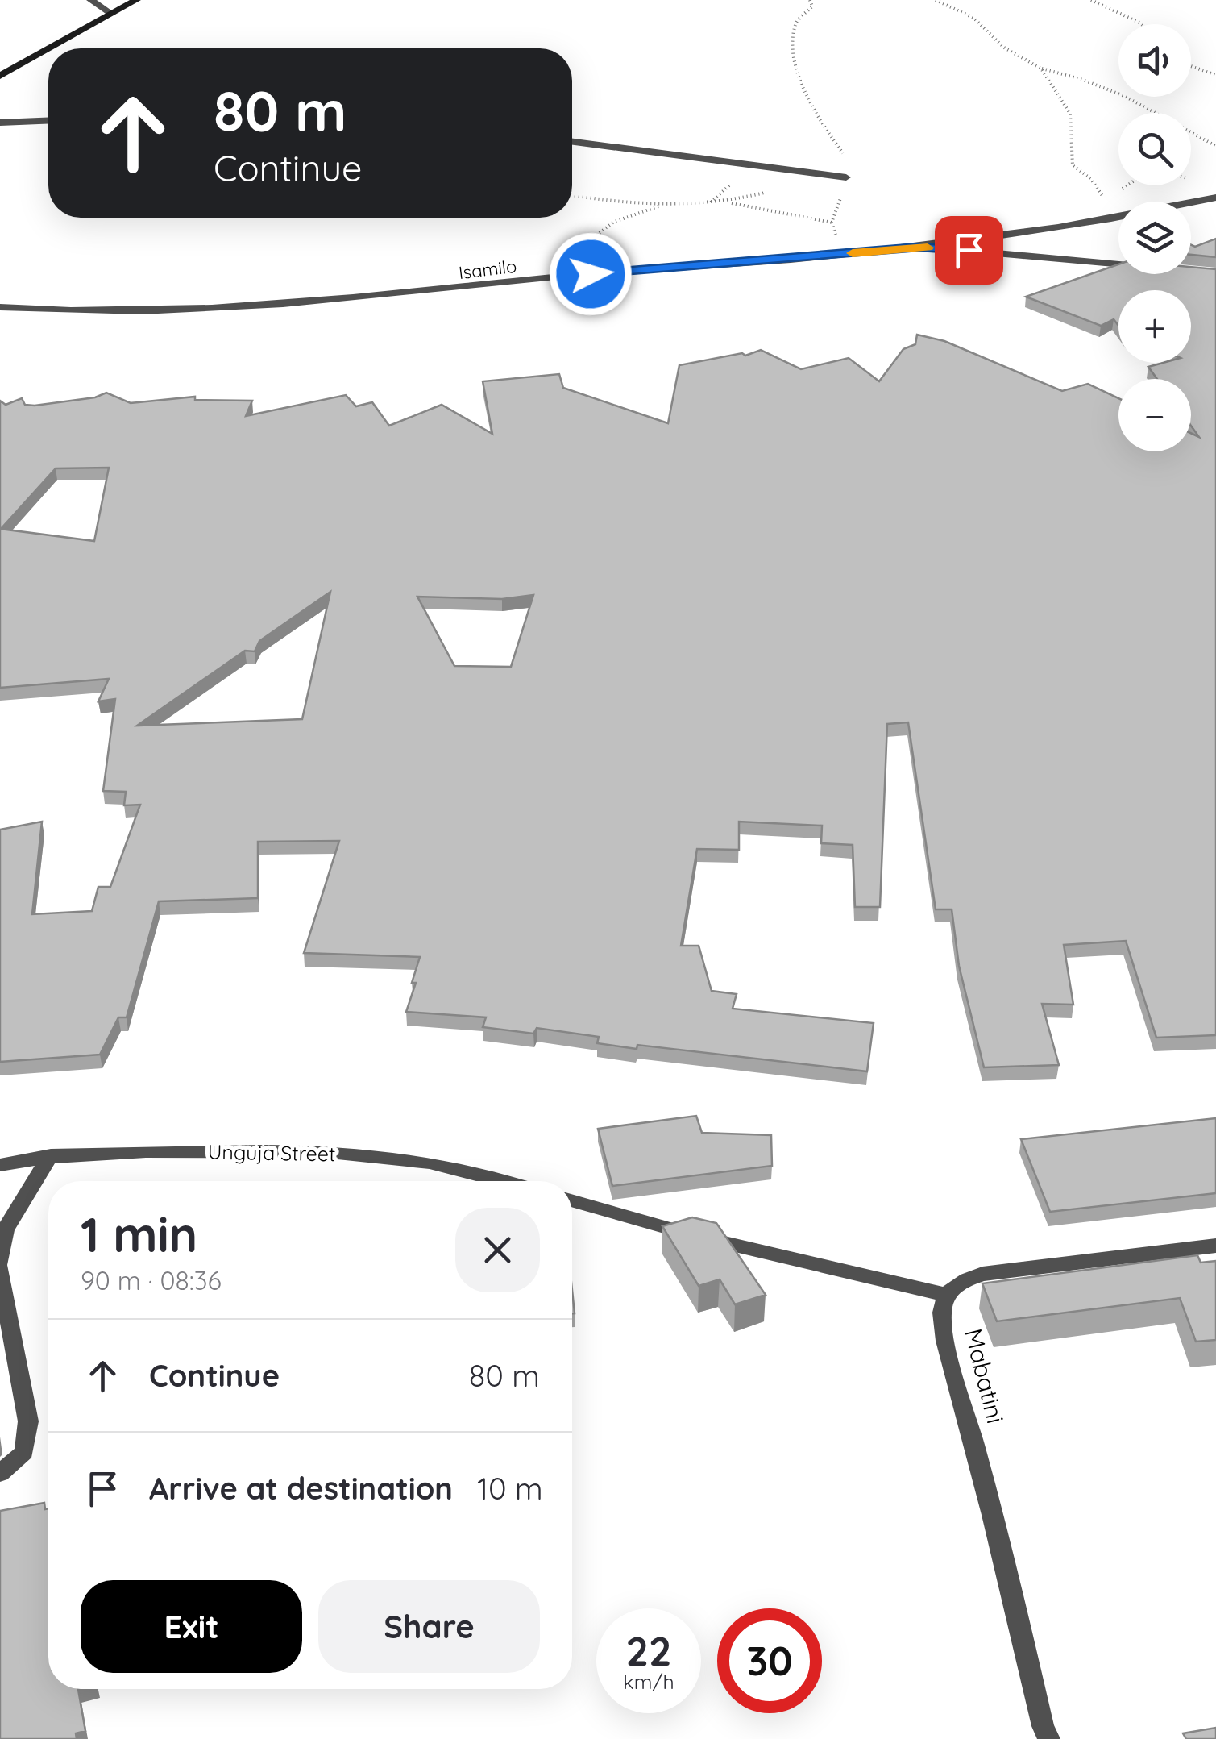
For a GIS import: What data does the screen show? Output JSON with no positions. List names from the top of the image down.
{
  "streets": {
    "street": ["Isamilo", "Unguja Street", "Mabatini"]
  },
  "page": {
    "map_buttons": ["+", "−"],
    "turn": ["80 m", "Continue"],
    "heading": ["1 min", "90 m · 08:36"],
    "list": [
      {
        "name": "Continue",
        "value": "80 m"
      },
      {
        "name": "Arrive at destination",
        "value": "10 m"
      }
    ],
    "buttons": ["Exit", "Share"],
    "speed": "22 km/h",
    "limit": "30"
  }
}
